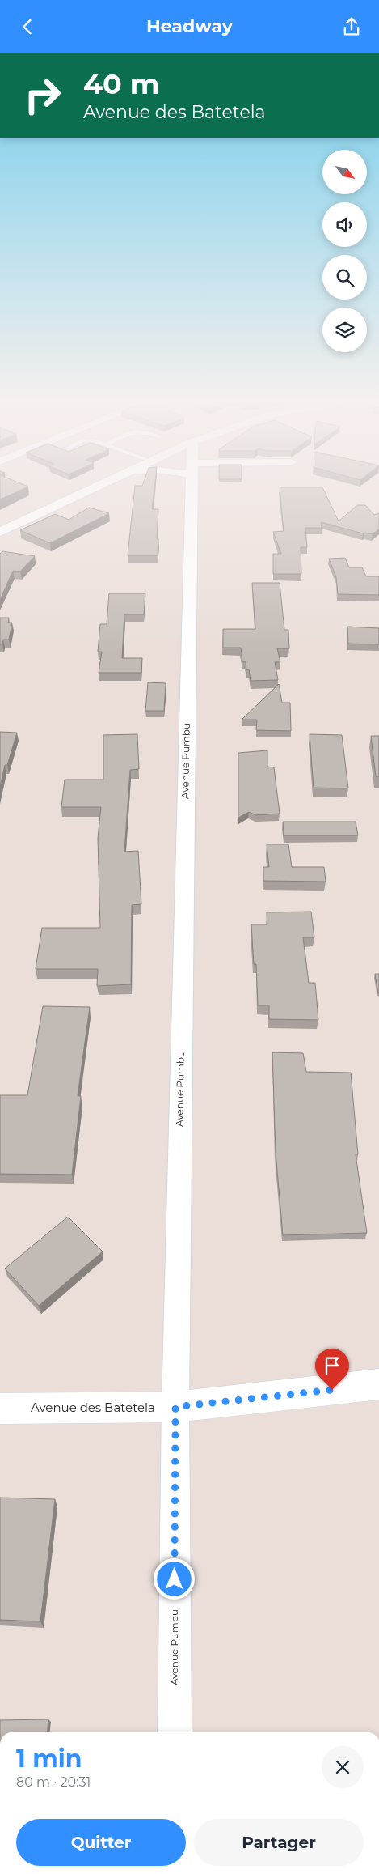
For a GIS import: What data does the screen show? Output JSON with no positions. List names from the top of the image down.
{
  "streets": {
    "street": ["Avenue Pumbu", "Avenue des Batetela"]
  },
  "crossings": [
    ["Avenue Pumbu", "Avenue des Batetela"]
  ],
  "north": "bottom right",
  "page": {
    "header": "Headway",
    "turn": ["40 m", "Avenue des Batetela"],
    "heading": ["1 min", "80 m · 20:31"],
    "buttons": ["Quitter", "Partager"]
  }
}
